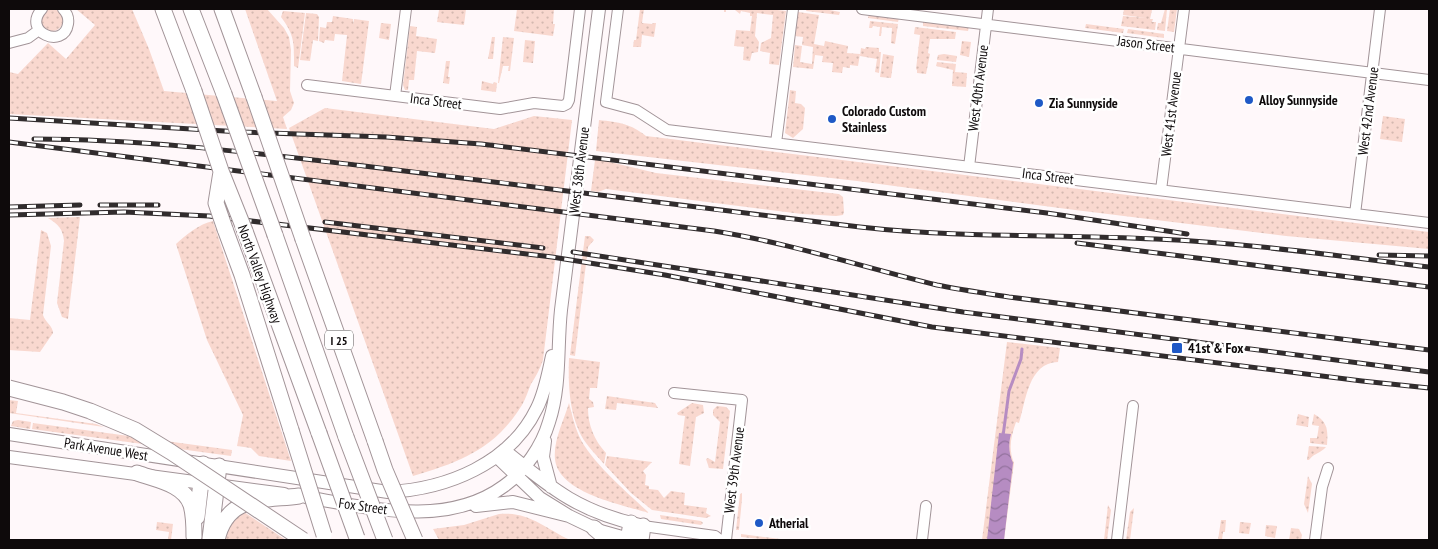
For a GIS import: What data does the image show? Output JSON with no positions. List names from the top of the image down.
{
  "streets": {
    "highway": ["North Valley Highway", "I 25"],
    "main road": ["West 38th Avenue", "Park Avenue West", "Fox Street"],
    "street": [
      "Jason Street",
      "West 40th Avenue",
      "Inca Street",
      "West 42nd Avenue",
      "West 41st Avenue",
      "West 39th Avenue"
    ]
  },
  "crossings": [
    ["Jason Street", "West 40th Avenue"],
    ["Jason Street", "West 42nd Avenue"],
    ["Jason Street", "West 41st Avenue"],
    ["West 40th Avenue", "Inca Street"],
    ["Inca Street", "West 42nd Avenue"],
    ["Inca Street", "West 41st Avenue"],
    ["West 38th Avenue", "Fox Street"],
    ["Park Avenue West", "Fox Street"]
  ],
  "places": {
    "other": [
      "Alloy Sunnyside",
      "Zia Sunnyside",
      "Colorado Custom Stainless",
      "Atherial"
    ],
    "transit": ["41st & Fox"]
  }
}
